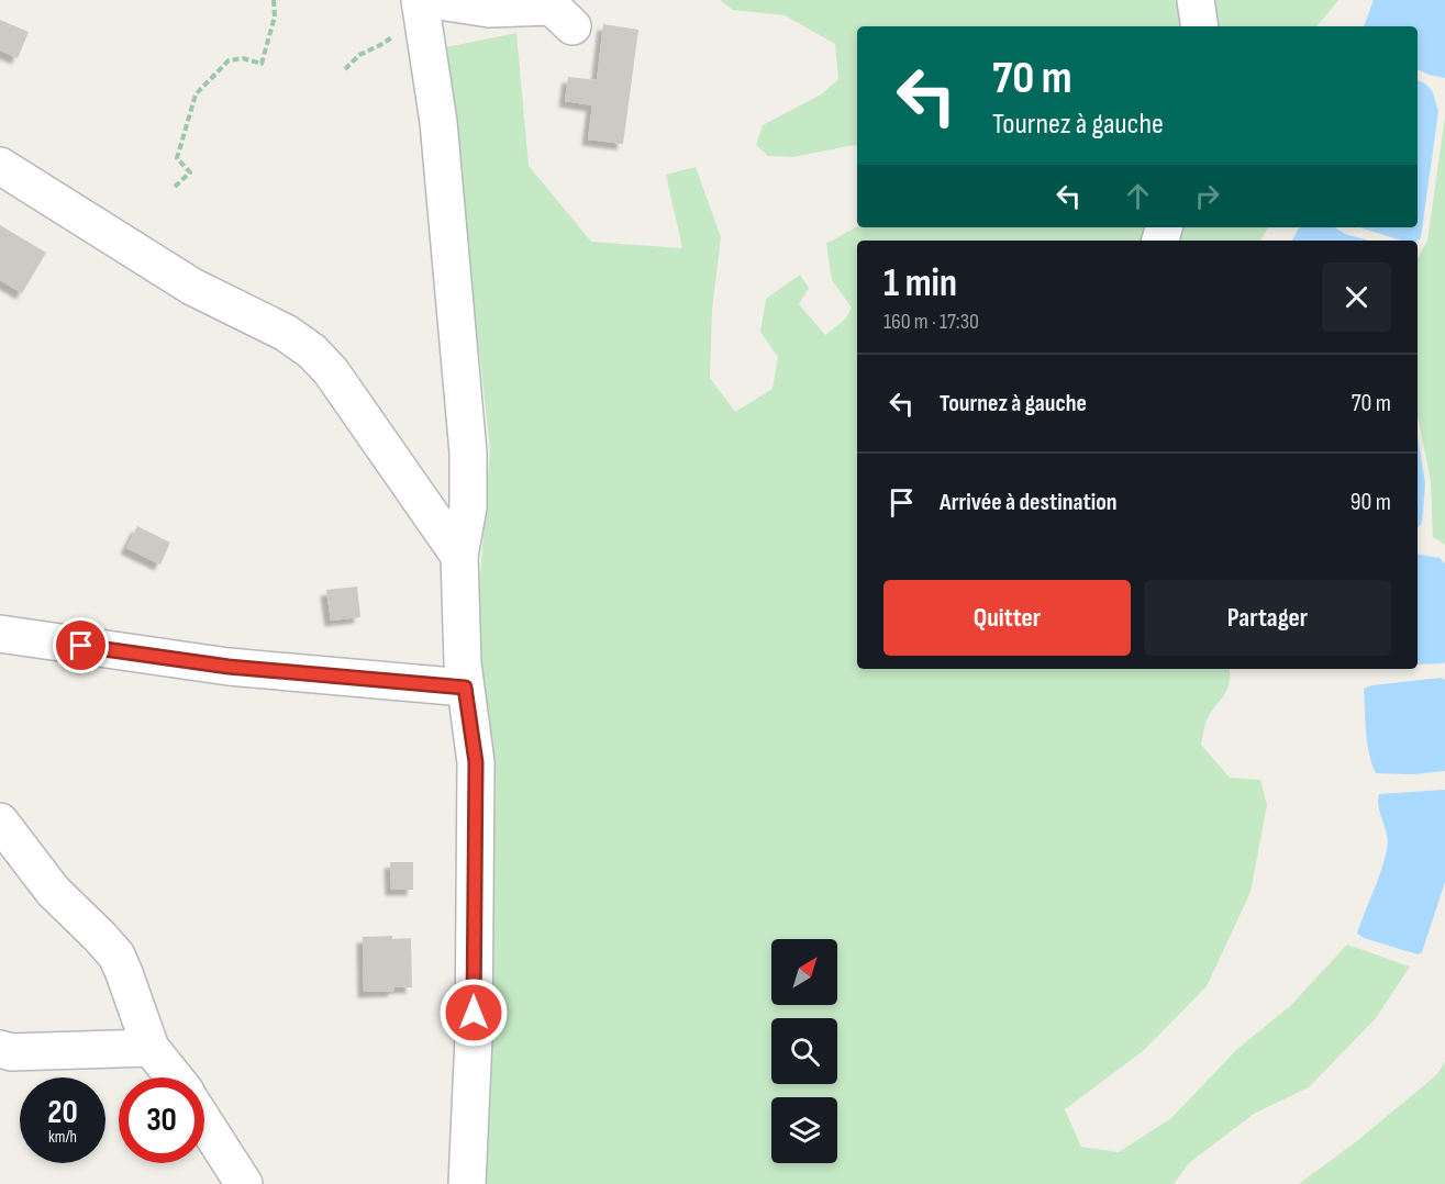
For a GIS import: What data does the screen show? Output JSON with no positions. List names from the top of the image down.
{
  "north": "top right",
  "page": {
    "turn": ["70 m", "Tournez à gauche"],
    "heading": ["1 min", "160 m · 17:30"],
    "list": [
      {
        "name": "Tournez à gauche",
        "value": "70 m"
      },
      {
        "name": "Arrivée à destination",
        "value": "90 m"
      }
    ],
    "buttons": ["Quitter", "Partager"],
    "speed": "20 km/h",
    "limit": "30"
  }
}
